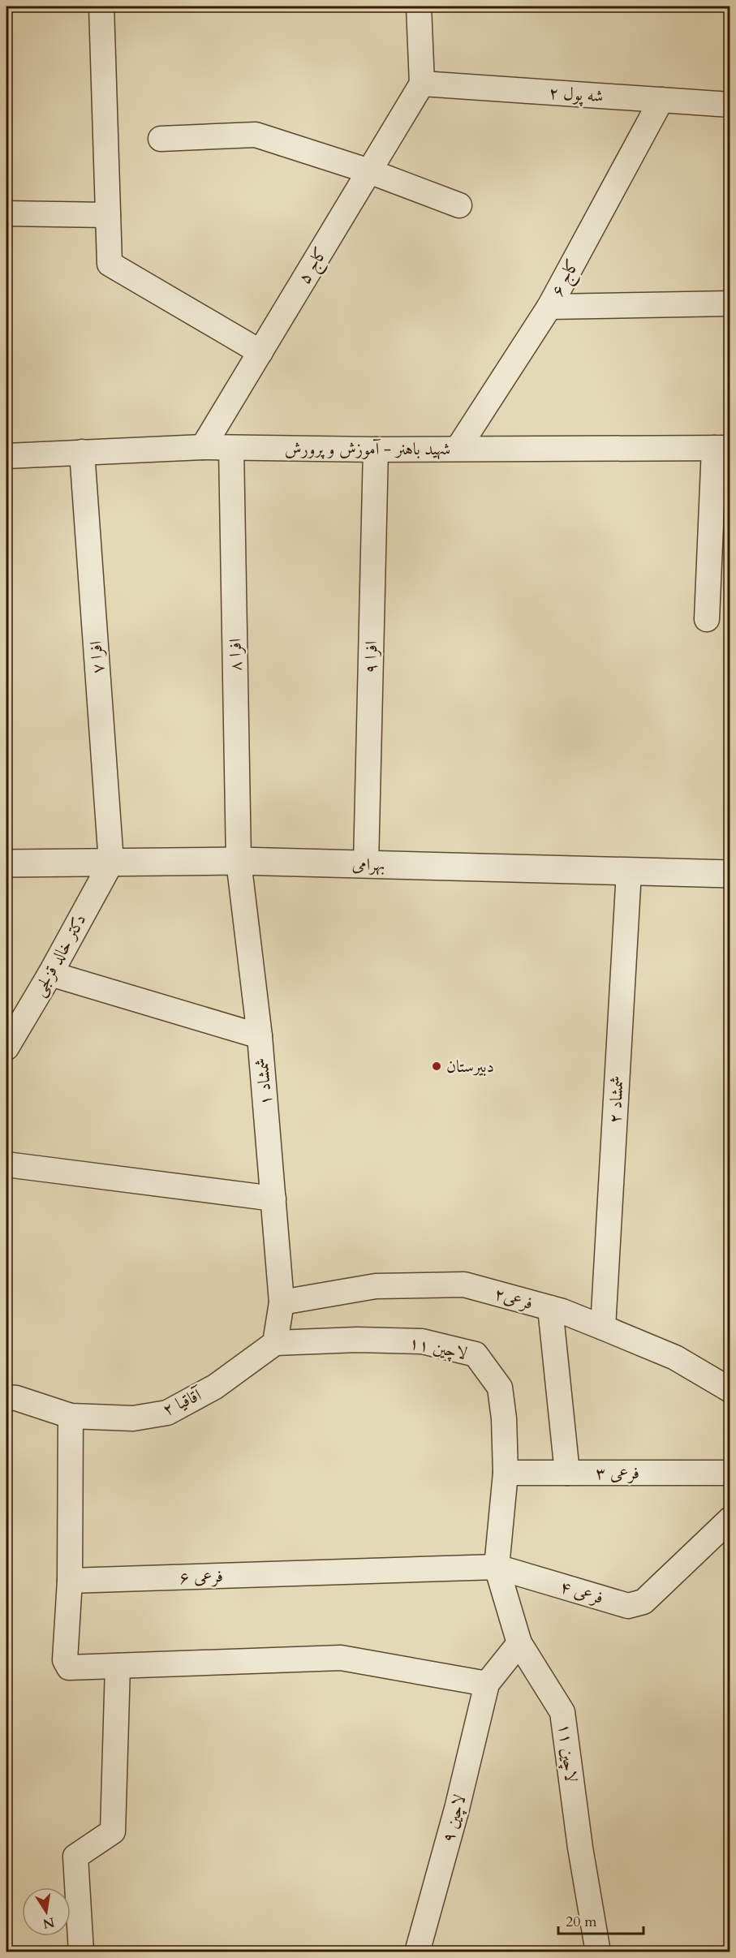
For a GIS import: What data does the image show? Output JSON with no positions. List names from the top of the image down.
{
  "streets": {
    "street": [
      "شه پول ۲",
      "کاج ۵",
      "کاج ۶",
      "شهید باهنر - آموزش و پرورش",
      "افرا ۸",
      "افرا ۷",
      "افرا ۹",
      "بهرامی",
      "دکتر خالد قزلجی",
      "شمشاد ۱",
      "شمشاد ۲",
      "فرعی۲",
      "لاچین ۱۱",
      "آقاقیا ۲",
      "فرعی ۳",
      "فرعی ۶",
      "فرعی ۴",
      "لاچین ۹"
    ]
  },
  "crossings": [
    ["شه پول ۲", "کاج ۵"],
    ["شه پول ۲", "کاج ۶"],
    ["کاج ۵", "شهید باهنر - آموزش و پرورش"],
    ["کاج ۶", "شهید باهنر - آموزش و پرورش"],
    ["شهید باهنر - آموزش و پرورش", "افرا ۸"],
    ["شهید باهنر - آموزش و پرورش", "افرا ۷"],
    ["شهید باهنر - آموزش و پرورش", "افرا ۹"],
    ["افرا ۸", "بهرامی"],
    ["افرا ۸", "شمشاد ۱"],
    ["افرا ۷", "بهرامی"],
    ["افرا ۷", "دکتر خالد قزلجی"],
    ["افرا ۹", "بهرامی"],
    ["بهرامی", "دکتر خالد قزلجی"],
    ["بهرامی", "شمشاد ۱"],
    ["بهرامی", "شمشاد ۲"],
    ["شمشاد ۱", "فرعی۲"],
    ["شمشاد ۲", "فرعی۲"],
    ["لاچین ۱۱", "آقاقیا ۲"],
    ["لاچین ۱۱", "فرعی ۳"],
    ["لاچین ۱۱", "فرعی ۶"],
    ["لاچین ۱۱", "فرعی ۴"],
    ["فرعی ۶", "فرعی ۴"]
  ],
  "places": ["دبیرستان"],
  "scale_bar": "20 m",
  "north": "bottom"
}
